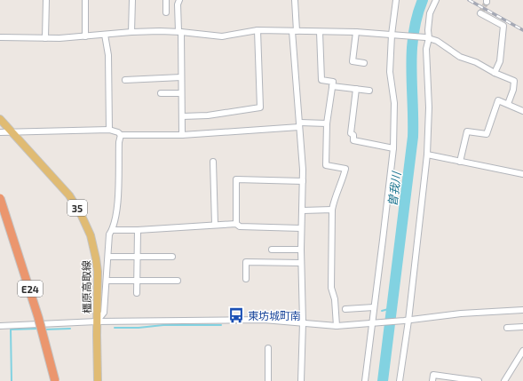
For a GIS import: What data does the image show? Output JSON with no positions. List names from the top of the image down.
{
  "streets": {
    "highway": ["E24"],
    "main road": ["35", "橿原高取線"]
  },
  "water": ["曽我川"],
  "places": {
    "bus stop": ["東坊城町南"]
  }
}
